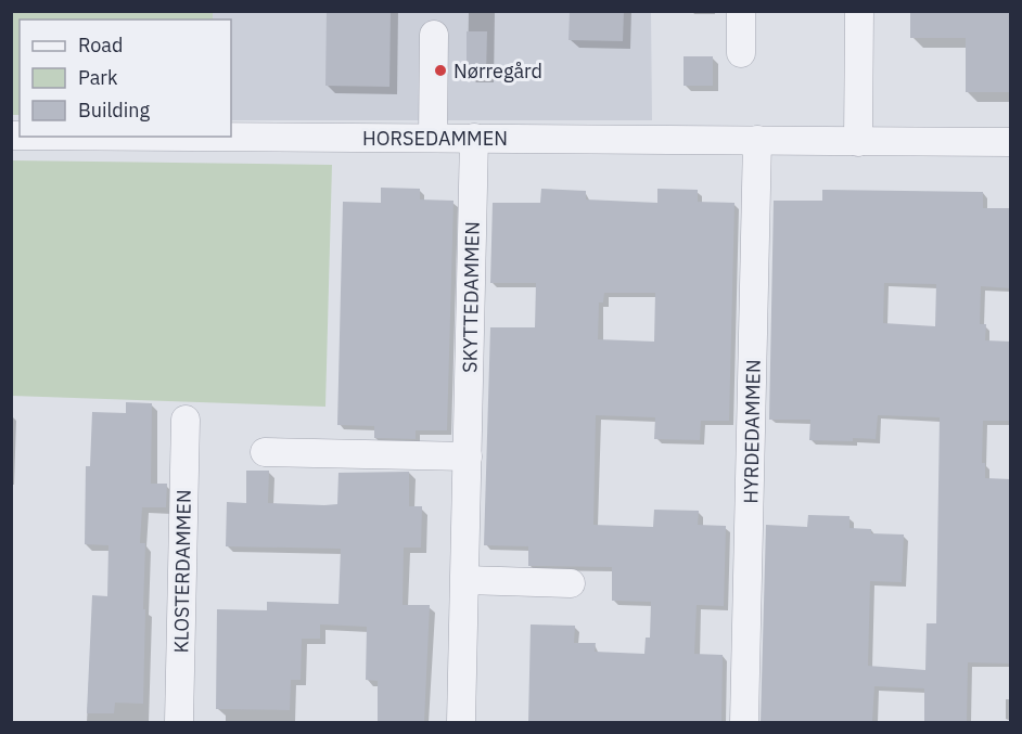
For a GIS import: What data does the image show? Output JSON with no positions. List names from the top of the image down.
{
  "streets": {
    "street": [
      "HORSEDAMMEN",
      "SKYTTEDAMMEN",
      "HYRDEDAMMEN",
      "KLOSTERDAMMEN"
    ]
  },
  "crossings": [
    ["HORSEDAMMEN", "SKYTTEDAMMEN"],
    ["HORSEDAMMEN", "HYRDEDAMMEN"]
  ],
  "places": ["Nørregård"],
  "legend": ["Road", "Park", "Building"]
}
